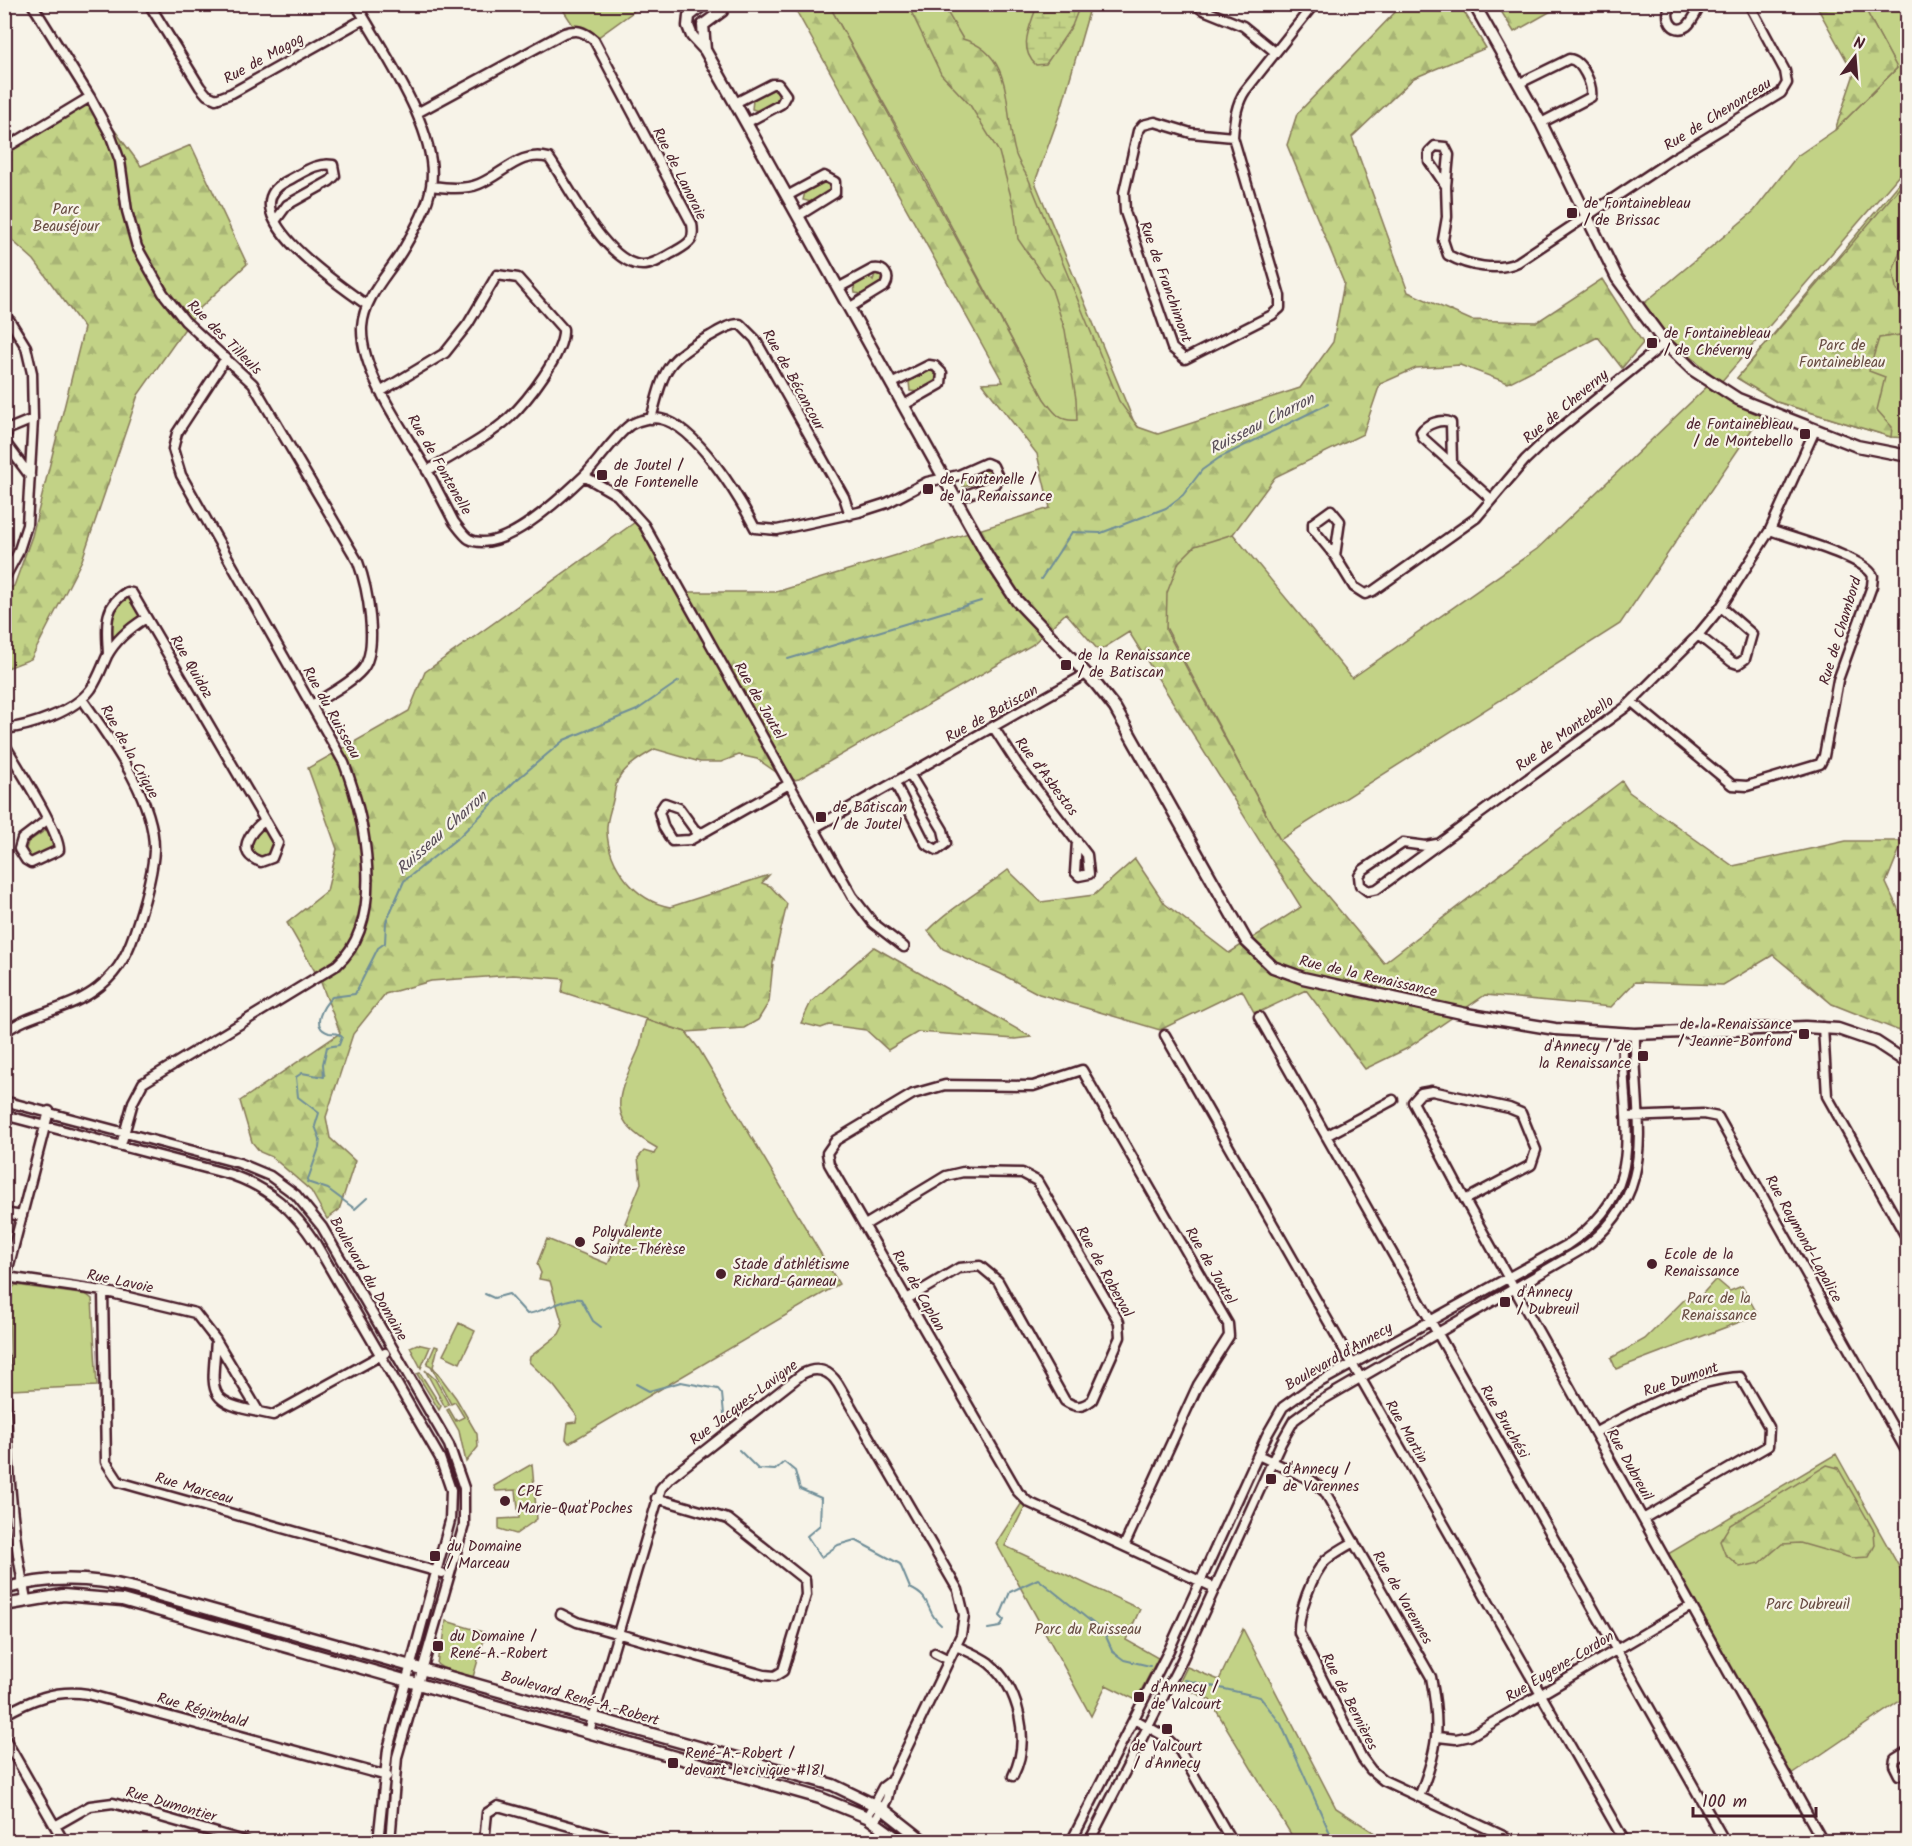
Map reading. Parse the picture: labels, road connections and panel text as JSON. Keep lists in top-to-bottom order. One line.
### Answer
{"streets":{"street":["Rue de Magog","Rue de Chenonceau","Rue de Lanoraie","Rue de Franchimont","Rue des Tilleuls","Rue de Bécancour","Rue de Cheverny","Rue de Fontenelle","Rue de Chambord","Rue Quidoz","Rue de Joutel","Rue du Ruisseau","Rue de Batiscan","Rue de Montebello","Rue de la Crique","Rue d'Asbestos","Rue de la Renaissance","Rue Raymond-Lapalice","Rue de Roberval","Boulevard du Domaine","Rue Lavoie","Rue de Caplan","Boulevard d'Annecy","Rue Dumont","Rue Jacques-Lavigne","Rue Bruchési","Rue Martin","Rue Dubreuil","Rue Marceau","Rue de Varennes","Rue Eugene-Cordon","Boulevard René-A.-Robert","Rue de Bernières","Rue Régimbald","Rue Dumontier"]},"crossings":[["Rue de Magog","Rue de Fontenelle"],["Rue de Lanoraie","Rue de Fontenelle"],["Rue des Tilleuls","Rue du Ruisseau"],["Rue de Bécancour","Rue de Fontenelle"],["Rue de Fontenelle","Rue de Joutel"],["Rue de Chambord","Rue de Montebello"],["Rue de Joutel","Rue de Batiscan"],["Rue de Joutel","Rue de Caplan"],["Rue du Ruisseau","Boulevard du Domaine"],["Rue de Batiscan","Rue d'Asbestos"],["Rue de Batiscan","Rue de la Renaissance"],["Rue de la Renaissance","Boulevard d'Annecy"],["Rue Raymond-Lapalice","Boulevard d'Annecy"],["Rue de Roberval","Rue de Caplan"],["Boulevard du Domaine","Rue Marceau"],["Boulevard du Domaine","Boulevard René-A.-Robert"],["Rue Lavoie","Rue Marceau"],["Rue de Caplan","Boulevard d'Annecy"],["Boulevard d'Annecy","Rue Bruchési"],["Boulevard d'Annecy","Rue Martin"],["Boulevard d'Annecy","Rue Dubreuil"],["Boulevard d'Annecy","Rue de Varennes"],["Rue Dumont","Rue Dubreuil"],["Rue Jacques-Lavigne","Boulevard René-A.-Robert"],["Rue Bruchési","Rue Eugene-Cordon"],["Rue Martin","Rue Eugene-Cordon"],["Rue Dubreuil","Rue Eugene-Cordon"],["Rue de Varennes","Rue Eugene-Cordon"],["Rue de Varennes","Rue de Bernières"]],"water":["Ruisseau Charron"],"parks":["Parc Beauséjour","Parc de Fontainebleau","Parc de la Renaissance","Parc Dubreuil","Parc du Ruisseau"],"places":{"transit":["de Fontainebleau / de Brissac","de Fontainebleau / de Chéverny","de Fontainebleau / de Montebello","de Joutel / de Fontenelle","de Fontenelle / de la Renaissance","de la Renaissance / de Batiscan","de Batiscan / de Joutel","de la Renaissance / Jeanne-Bonfond","d'Annecy / de la Renaissance","d'Annecy / Dubreuil","d'Annecy / de Varennes","du Domaine / Marceau","du Domaine / René-A.-Robert","d'Annecy / de Valcourt","de Valcourt / d'Annecy","René-A.-Robert / devant le civique #181"],"other":["Polyvalente Sainte-Thérèse","Ecole de la Renaissance","Stade d'athlétisme Richard-Garneau","CPE Marie-Quat'Poches"]},"scale_bar":"100 m","north":"top"}
